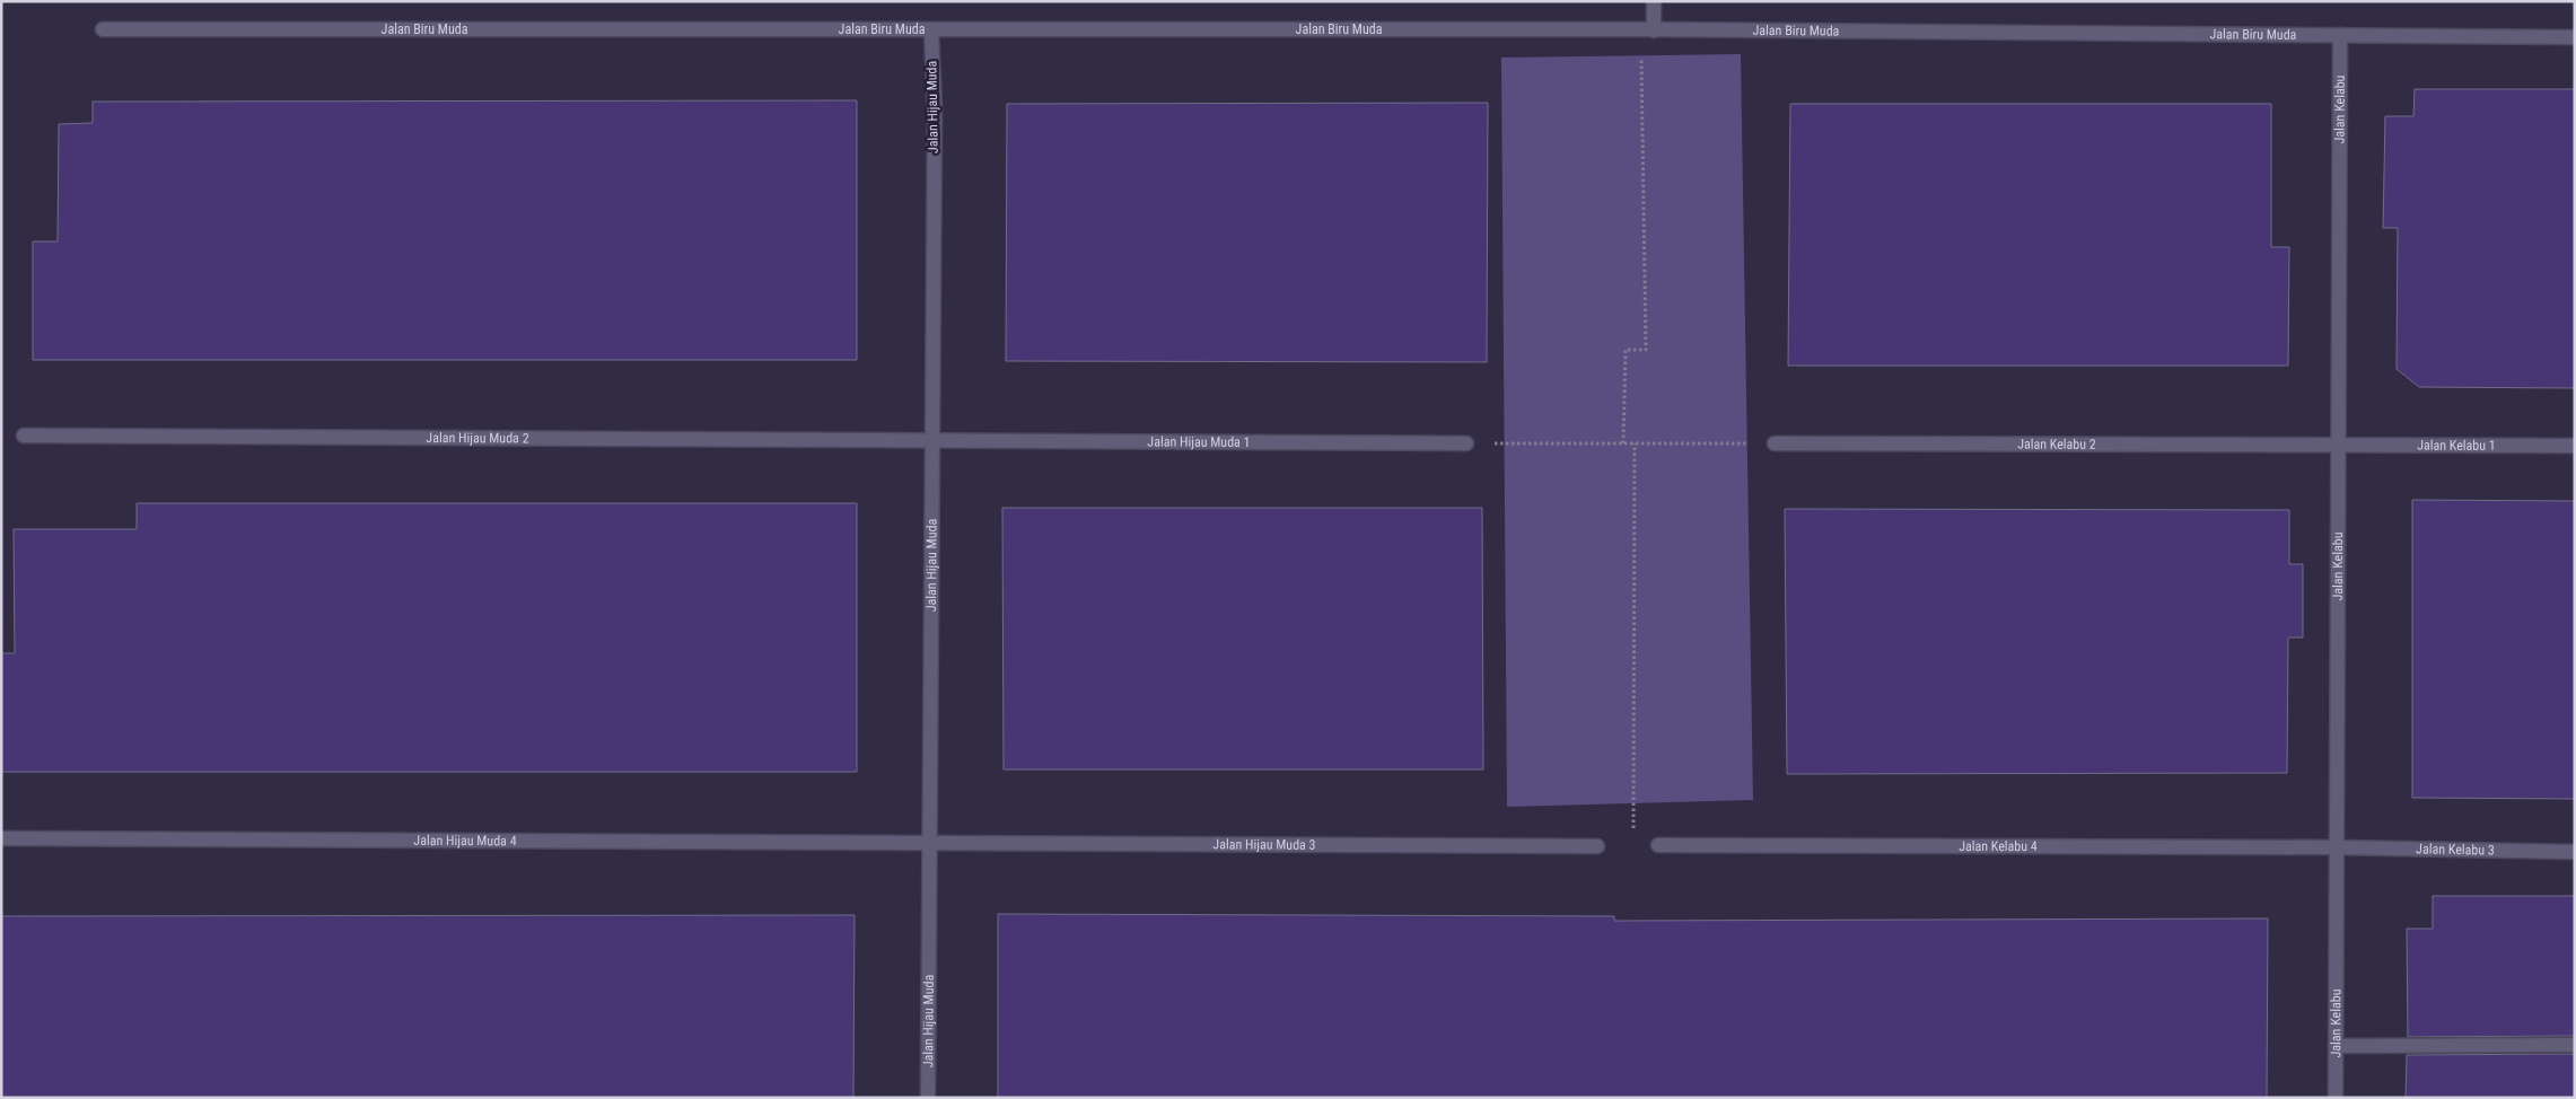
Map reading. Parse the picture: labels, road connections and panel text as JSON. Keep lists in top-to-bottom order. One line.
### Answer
{"streets":{"street":["Jalan Biru Muda","Jalan Hijau Muda","Jalan Kelabu","Jalan Hijau Muda 2","Jalan Hijau Muda 1","Jalan Kelabu 2","Jalan Kelabu 1","Jalan Hijau Muda 4","Jalan Hijau Muda 3","Jalan Kelabu 4","Jalan Kelabu 3"]},"crossings":[["Jalan Biru Muda","Jalan Hijau Muda"],["Jalan Biru Muda","Jalan Kelabu"],["Jalan Hijau Muda","Jalan Hijau Muda 2"],["Jalan Hijau Muda","Jalan Hijau Muda 1"],["Jalan Hijau Muda","Jalan Hijau Muda 4"],["Jalan Hijau Muda","Jalan Hijau Muda 3"],["Jalan Kelabu","Jalan Kelabu 2"],["Jalan Kelabu","Jalan Kelabu 1"],["Jalan Kelabu","Jalan Kelabu 4"],["Jalan Kelabu","Jalan Kelabu 3"],["Jalan Hijau Muda 2","Jalan Hijau Muda 1"],["Jalan Kelabu 2","Jalan Kelabu 1"],["Jalan Hijau Muda 4","Jalan Hijau Muda 3"],["Jalan Kelabu 4","Jalan Kelabu 3"]]}
